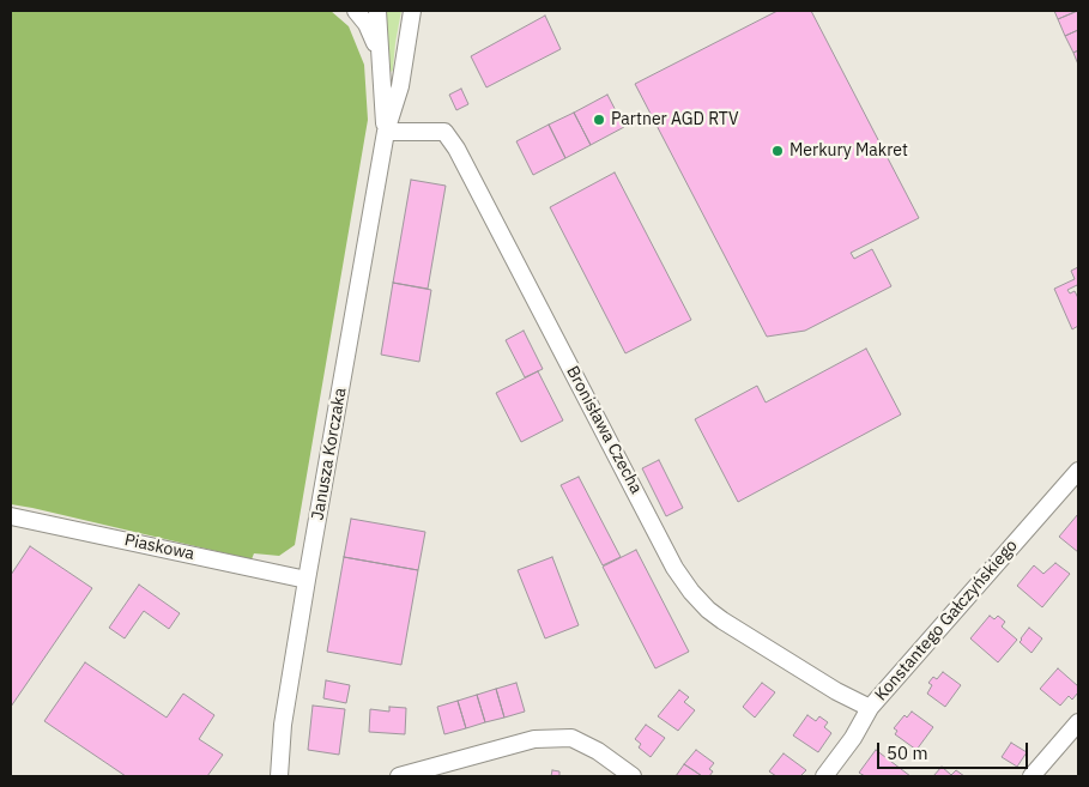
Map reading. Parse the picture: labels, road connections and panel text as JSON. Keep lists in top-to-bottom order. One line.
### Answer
{"streets":{"street":["Bronisława Czecha","Janusza Korczaka","Piaskowa","Konstantego Gałczyńskiego"]},"crossings":[["Bronisława Czecha","Janusza Korczaka"],["Bronisława Czecha","Konstantego Gałczyńskiego"],["Janusza Korczaka","Piaskowa"]],"places":["Partner AGD RTV","Merkury Makret"],"scale_bar":"50 m"}
